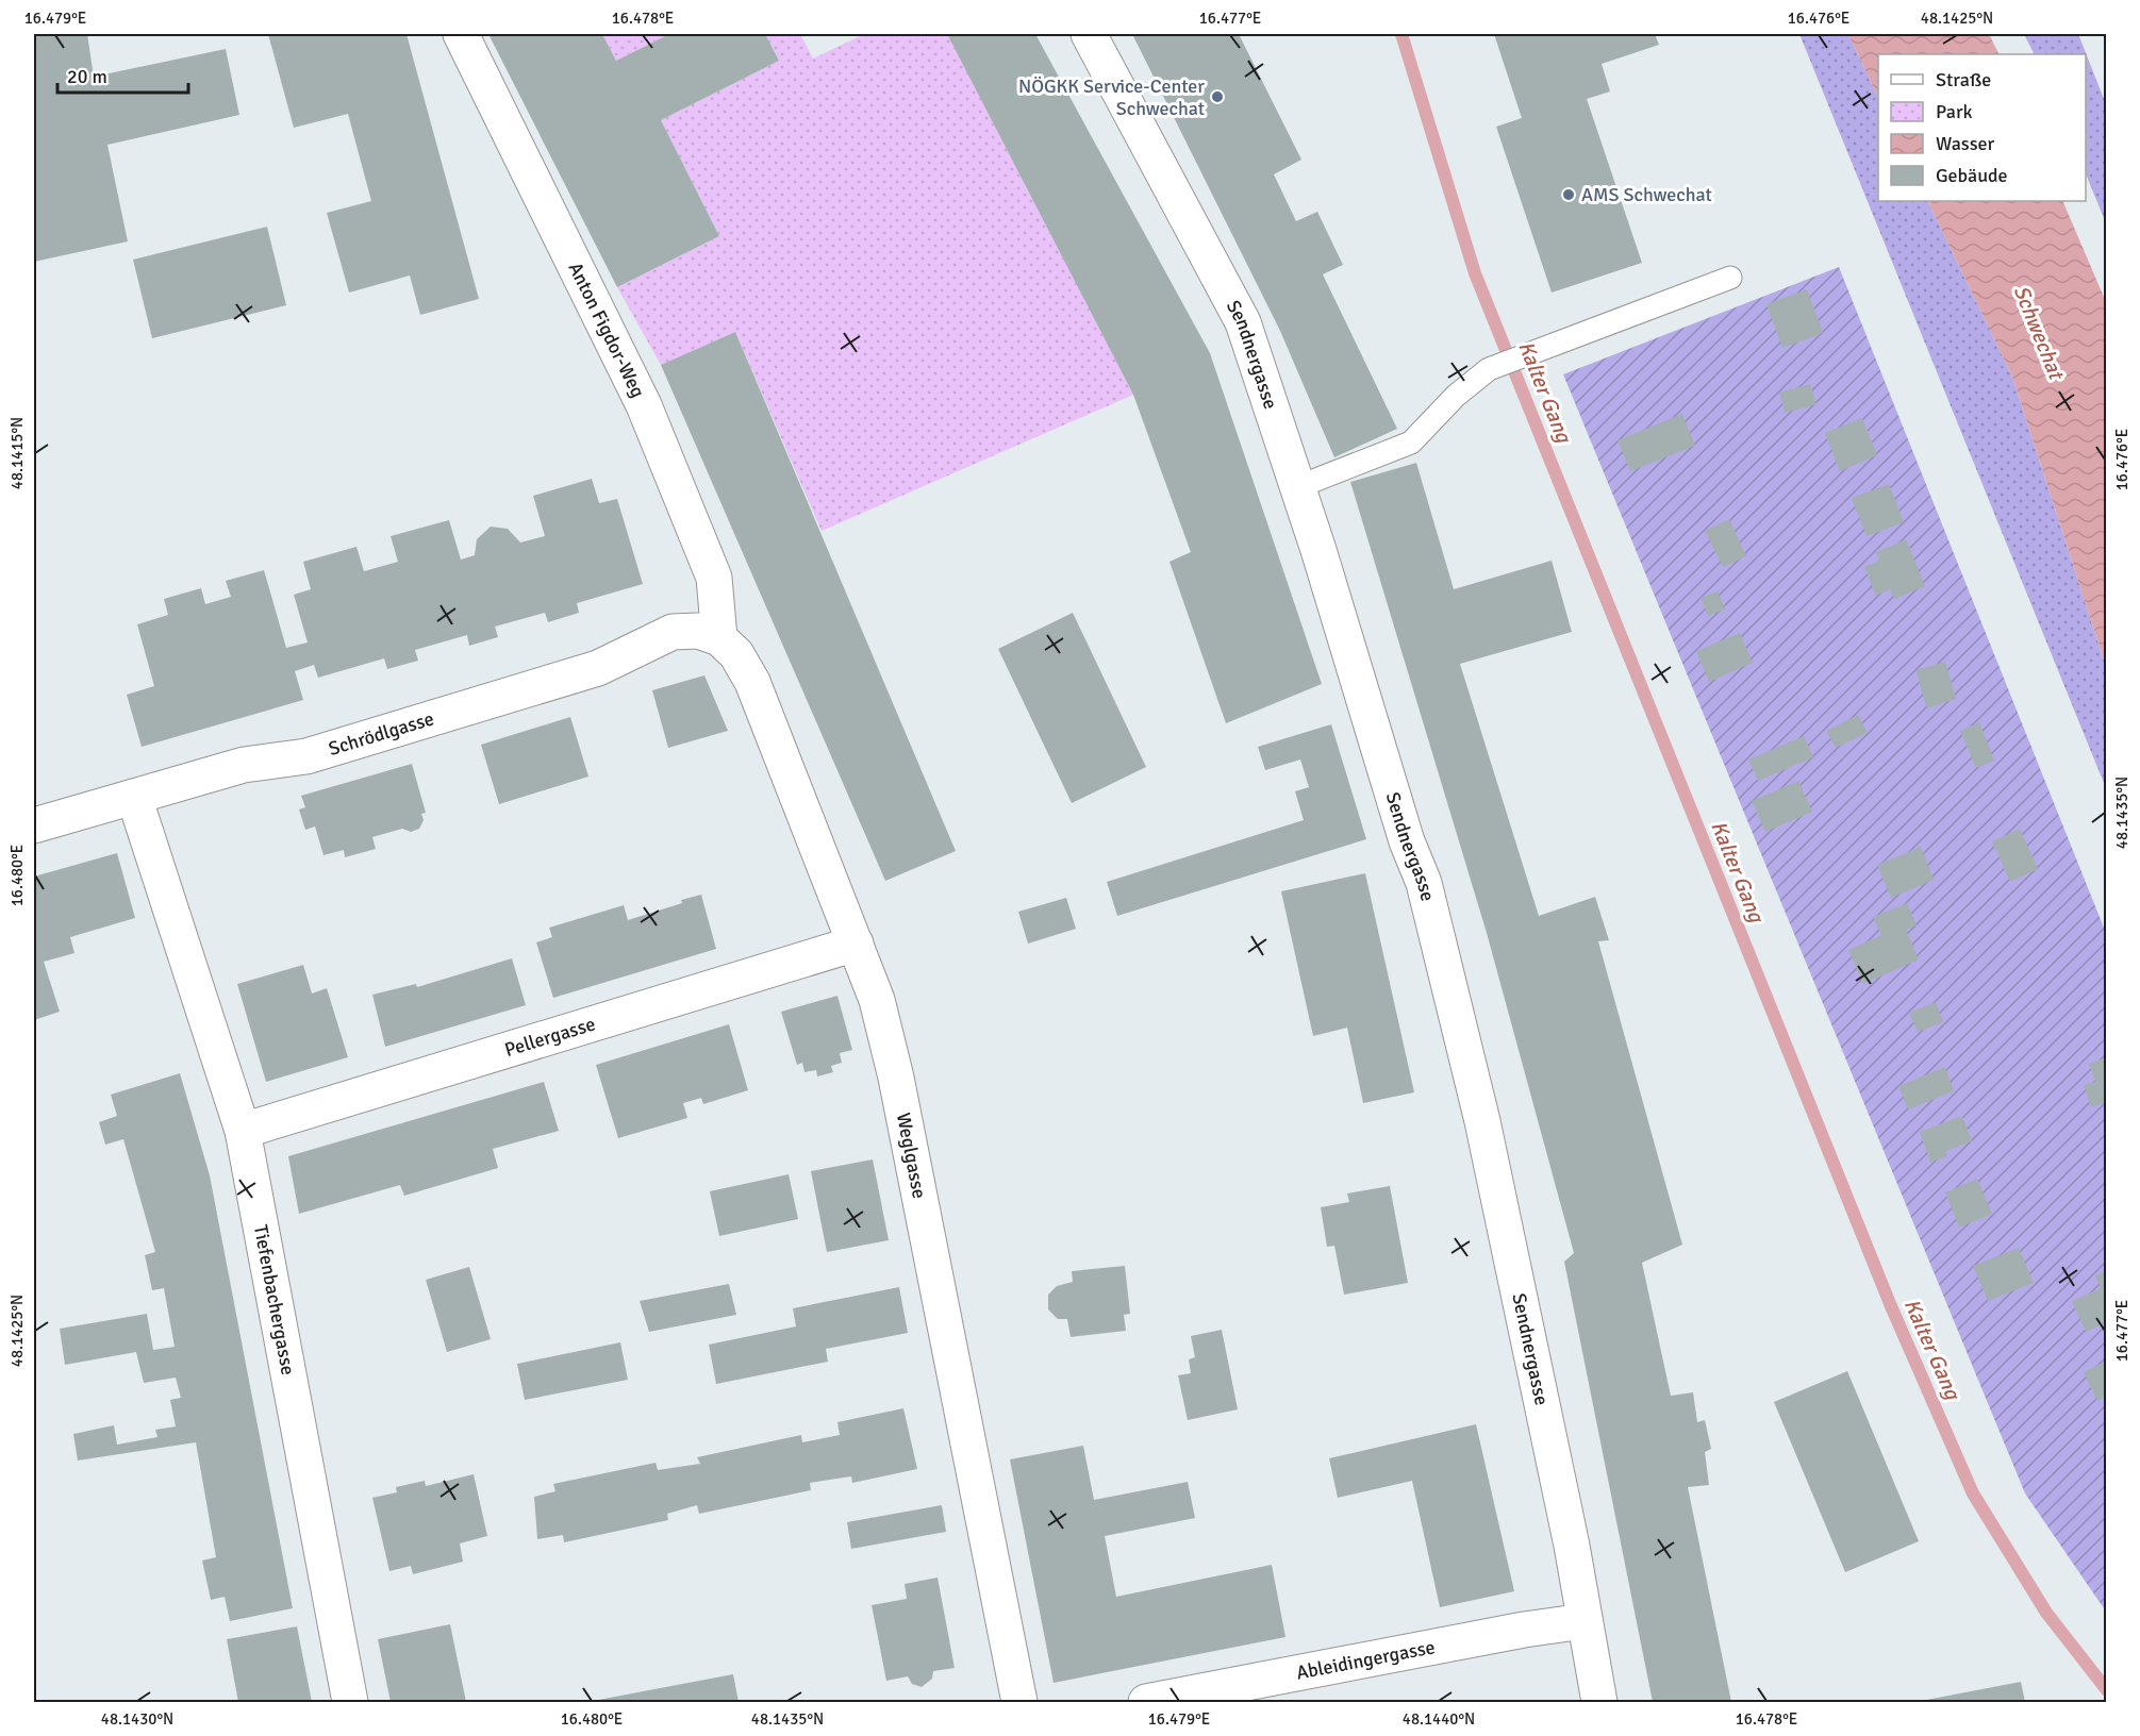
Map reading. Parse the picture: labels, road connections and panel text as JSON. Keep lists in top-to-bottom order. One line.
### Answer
{"streets":{"street":["Anton Figdor-Weg","Sendnergasse","Schrödlgasse","Pellergasse","Weglgasse","Tiefenbachergasse","Ableidingergasse"]},"crossings":[["Anton Figdor-Weg","Schrödlgasse"],["Anton Figdor-Weg","Weglgasse"],["Sendnergasse","Ableidingergasse"],["Schrödlgasse","Weglgasse"],["Schrödlgasse","Tiefenbachergasse"],["Pellergasse","Weglgasse"],["Pellergasse","Tiefenbachergasse"]],"water":["Schwechat","Kalter Gang"],"places":["NÖGKK Service-Center Schwechat","AMS Schwechat"],"legend":["Straße","Park","Wasser","Gebäude"],"scale_bar":"20 m","coordinates":["16.479°E","16.478°E","16.477°E","16.476°E","48.1425°N","48.1415°N","48.1435°N","16.480°E","48.1430°N","48.1440°N"]}
